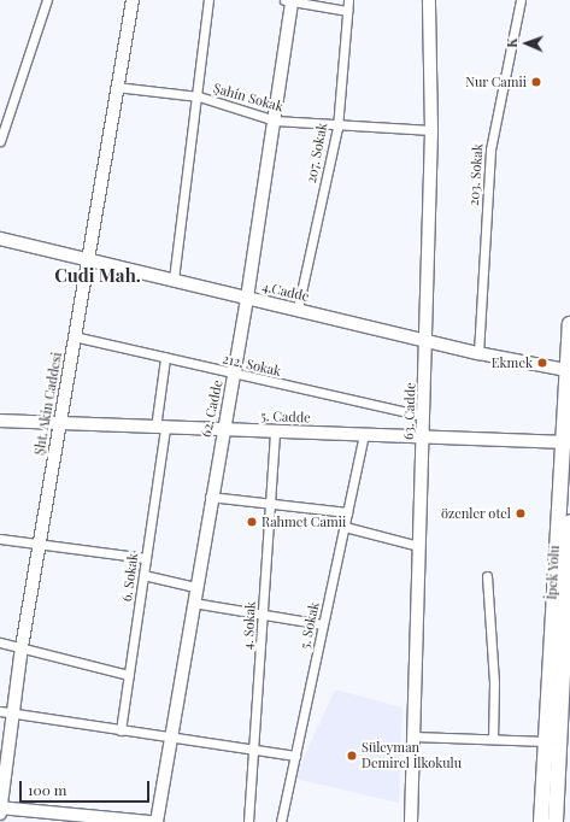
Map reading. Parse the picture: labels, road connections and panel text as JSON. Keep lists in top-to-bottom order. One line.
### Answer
{"streets":{"highway":["İpek Yolu"],"street":["Şahin Sokak","207. Sokak","203. Sokak","4.Cadde","212. Sokak","Şht. Akin Caddesi","62. Cadde","63. Cadde","5. Cadde","6. Sokak","4. Sokak","5. Sokak"]},"crossings":[["Şahin Sokak","207. Sokak"],["Şahin Sokak","Şht. Akin Caddesi"],["Şahin Sokak","62. Cadde"],["Şahin Sokak","63. Cadde"],["207. Sokak","4.Cadde"],["203. Sokak","4.Cadde"],["4.Cadde","Şht. Akin Caddesi"],["4.Cadde","62. Cadde"],["4.Cadde","63. Cadde"],["4.Cadde","İpek Yolu"],["212. Sokak","Şht. Akin Caddesi"],["212. Sokak","62. Cadde"],["212. Sokak","63. Cadde"],["212. Sokak","6. Sokak"],["Şht. Akin Caddesi","5. Cadde"],["62. Cadde","5. Cadde"],["63. Cadde","5. Cadde"],["5. Cadde","İpek Yolu"],["5. Cadde","6. Sokak"],["5. Cadde","4. Sokak"],["5. Cadde","5. Sokak"]],"districts":["Cudi Mah."],"places":["Nur Camii","Ekmek","özenler otel","Rahmet Camii","Süleyman Demirel İlkokulu"],"scale_bar":"100 m","north":"left"}
